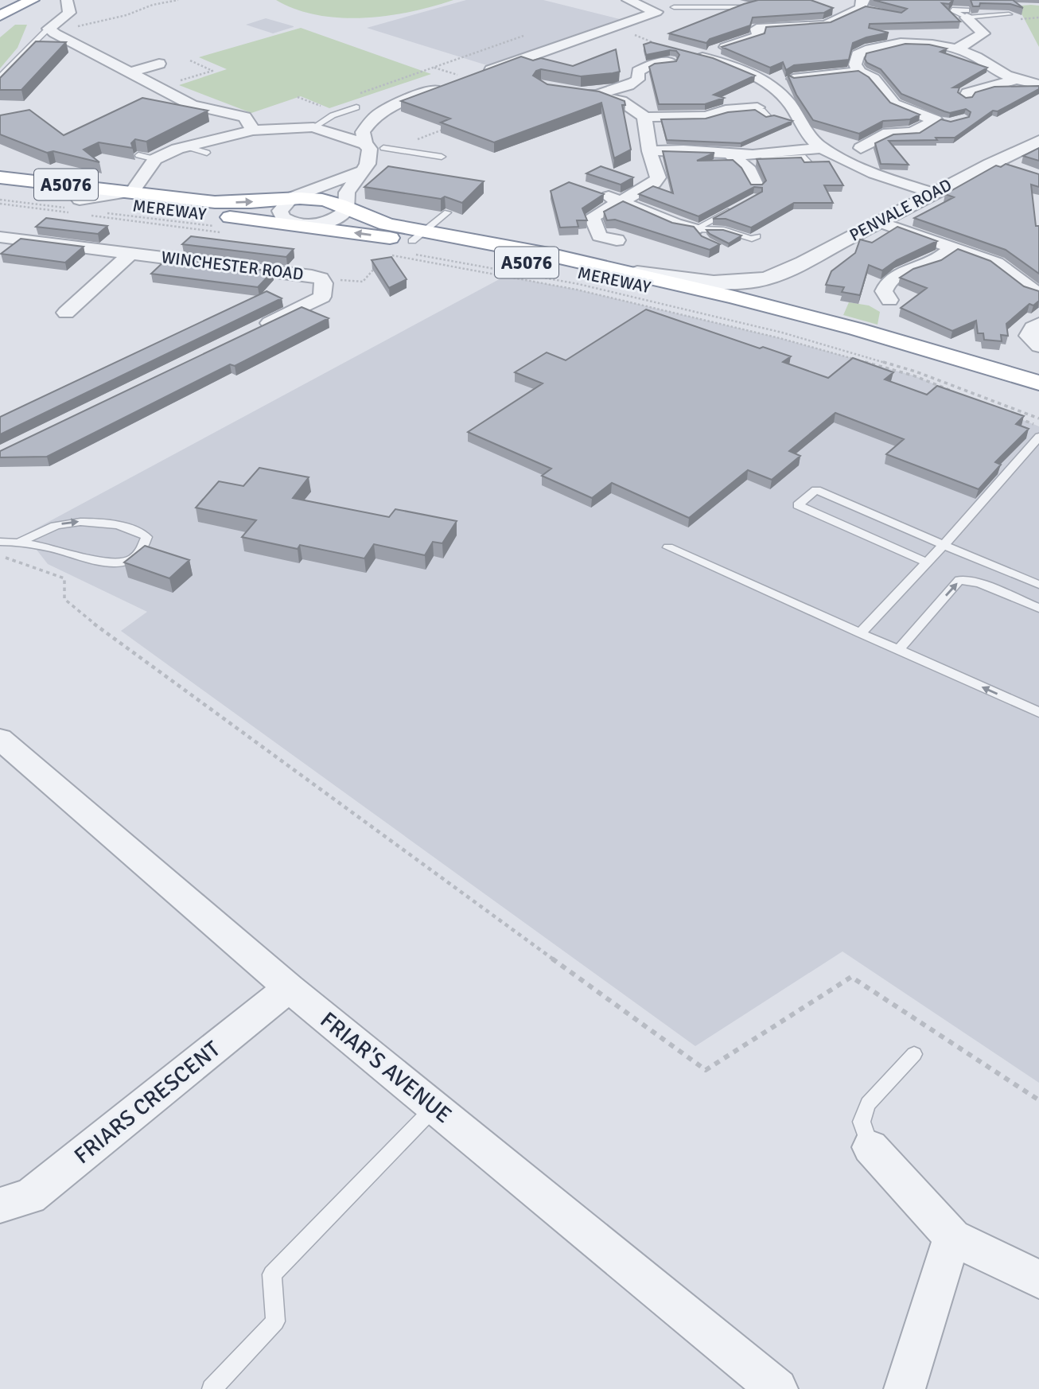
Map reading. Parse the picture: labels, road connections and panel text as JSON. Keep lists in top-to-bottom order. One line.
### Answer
{"streets":{"highway":["A5076","MEREWAY"],"street":["PENVALE ROAD","WINCHESTER ROAD","FRIAR'S AVENUE","FRIARS CRESCENT"]},"crossings":[["MEREWAY","PENVALE ROAD"],["FRIAR'S AVENUE","FRIARS CRESCENT"]]}
